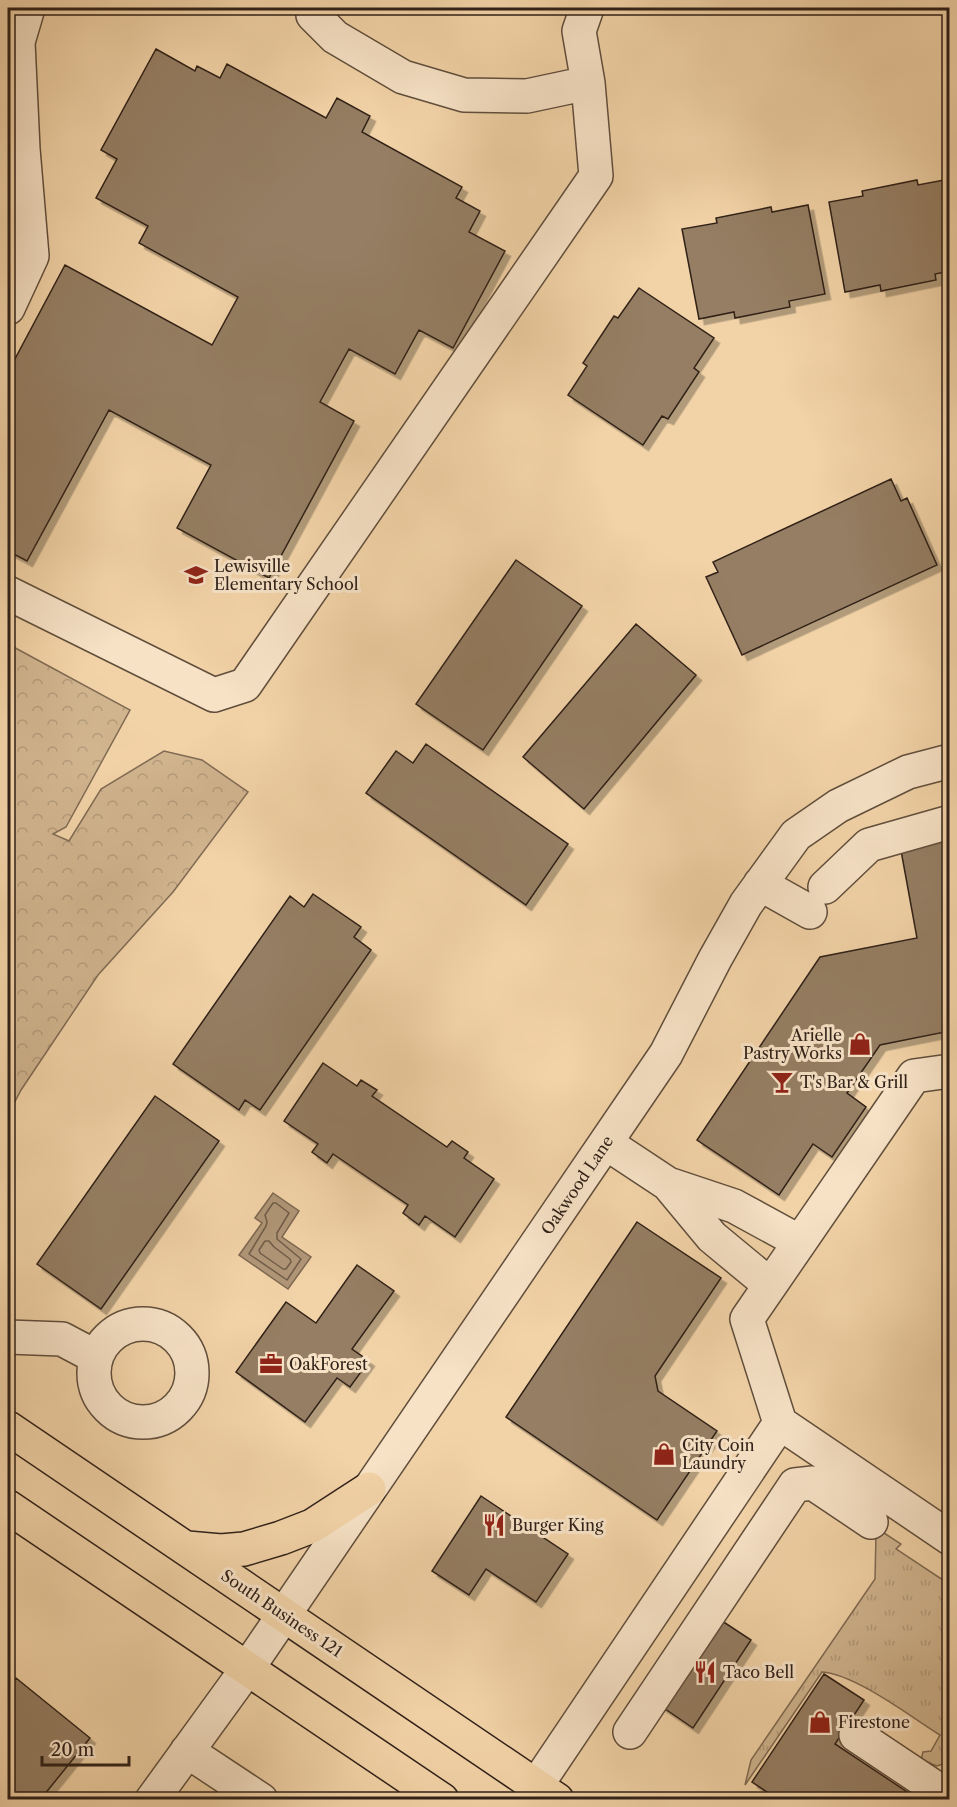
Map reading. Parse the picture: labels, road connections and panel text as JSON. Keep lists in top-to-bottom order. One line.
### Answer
{"streets":{"main road":["South Business 121"],"street":["Oakwood Lane"]},"crossings":[["Oakwood Lane","South Business 121"]],"places":{"school or university":["Lewisville Elementary School"],"shop":["Arielle Pastry Works","City Coin Laundry","Firestone"],"bar":["T's Bar & Grill"],"office":["OakForest"],"restaurant":["Burger King","Taco Bell"]},"scale_bar":"20 m"}
